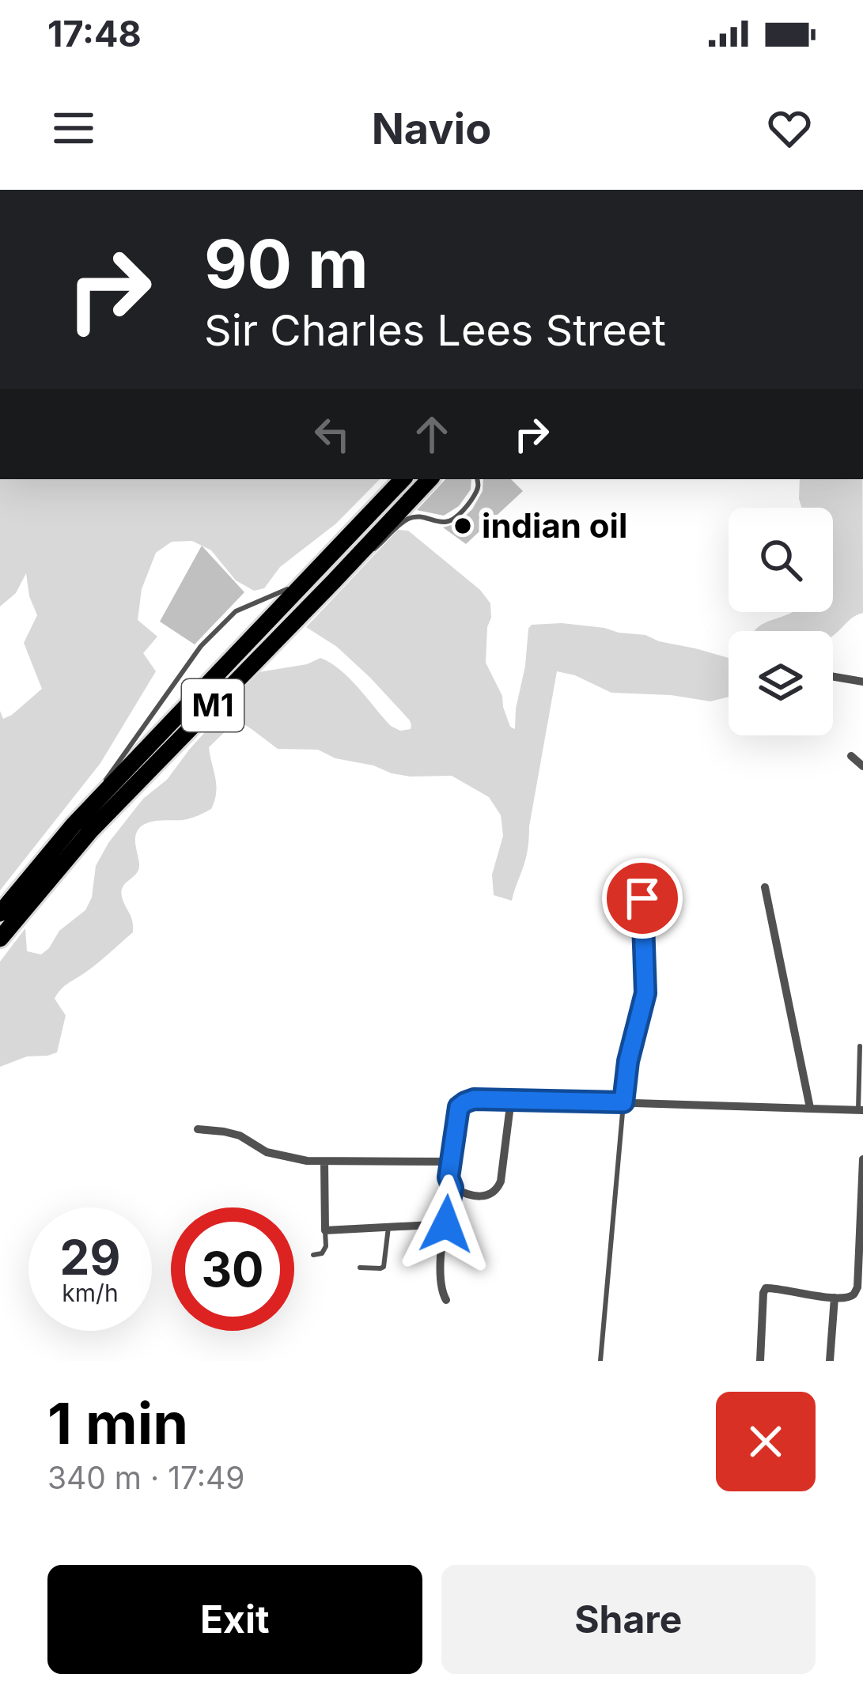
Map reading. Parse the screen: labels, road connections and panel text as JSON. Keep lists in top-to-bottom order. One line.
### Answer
{"streets":{"highway":["M1"]},"places":["indian oil"],"page":{"status":"17:48","header":"Navio","turn":["90 m","Sir Charles Lees Street"],"speed":"29 km/h","limit":"30","heading":["1 min","340 m · 17:49"],"buttons":["Exit","Share"]}}
